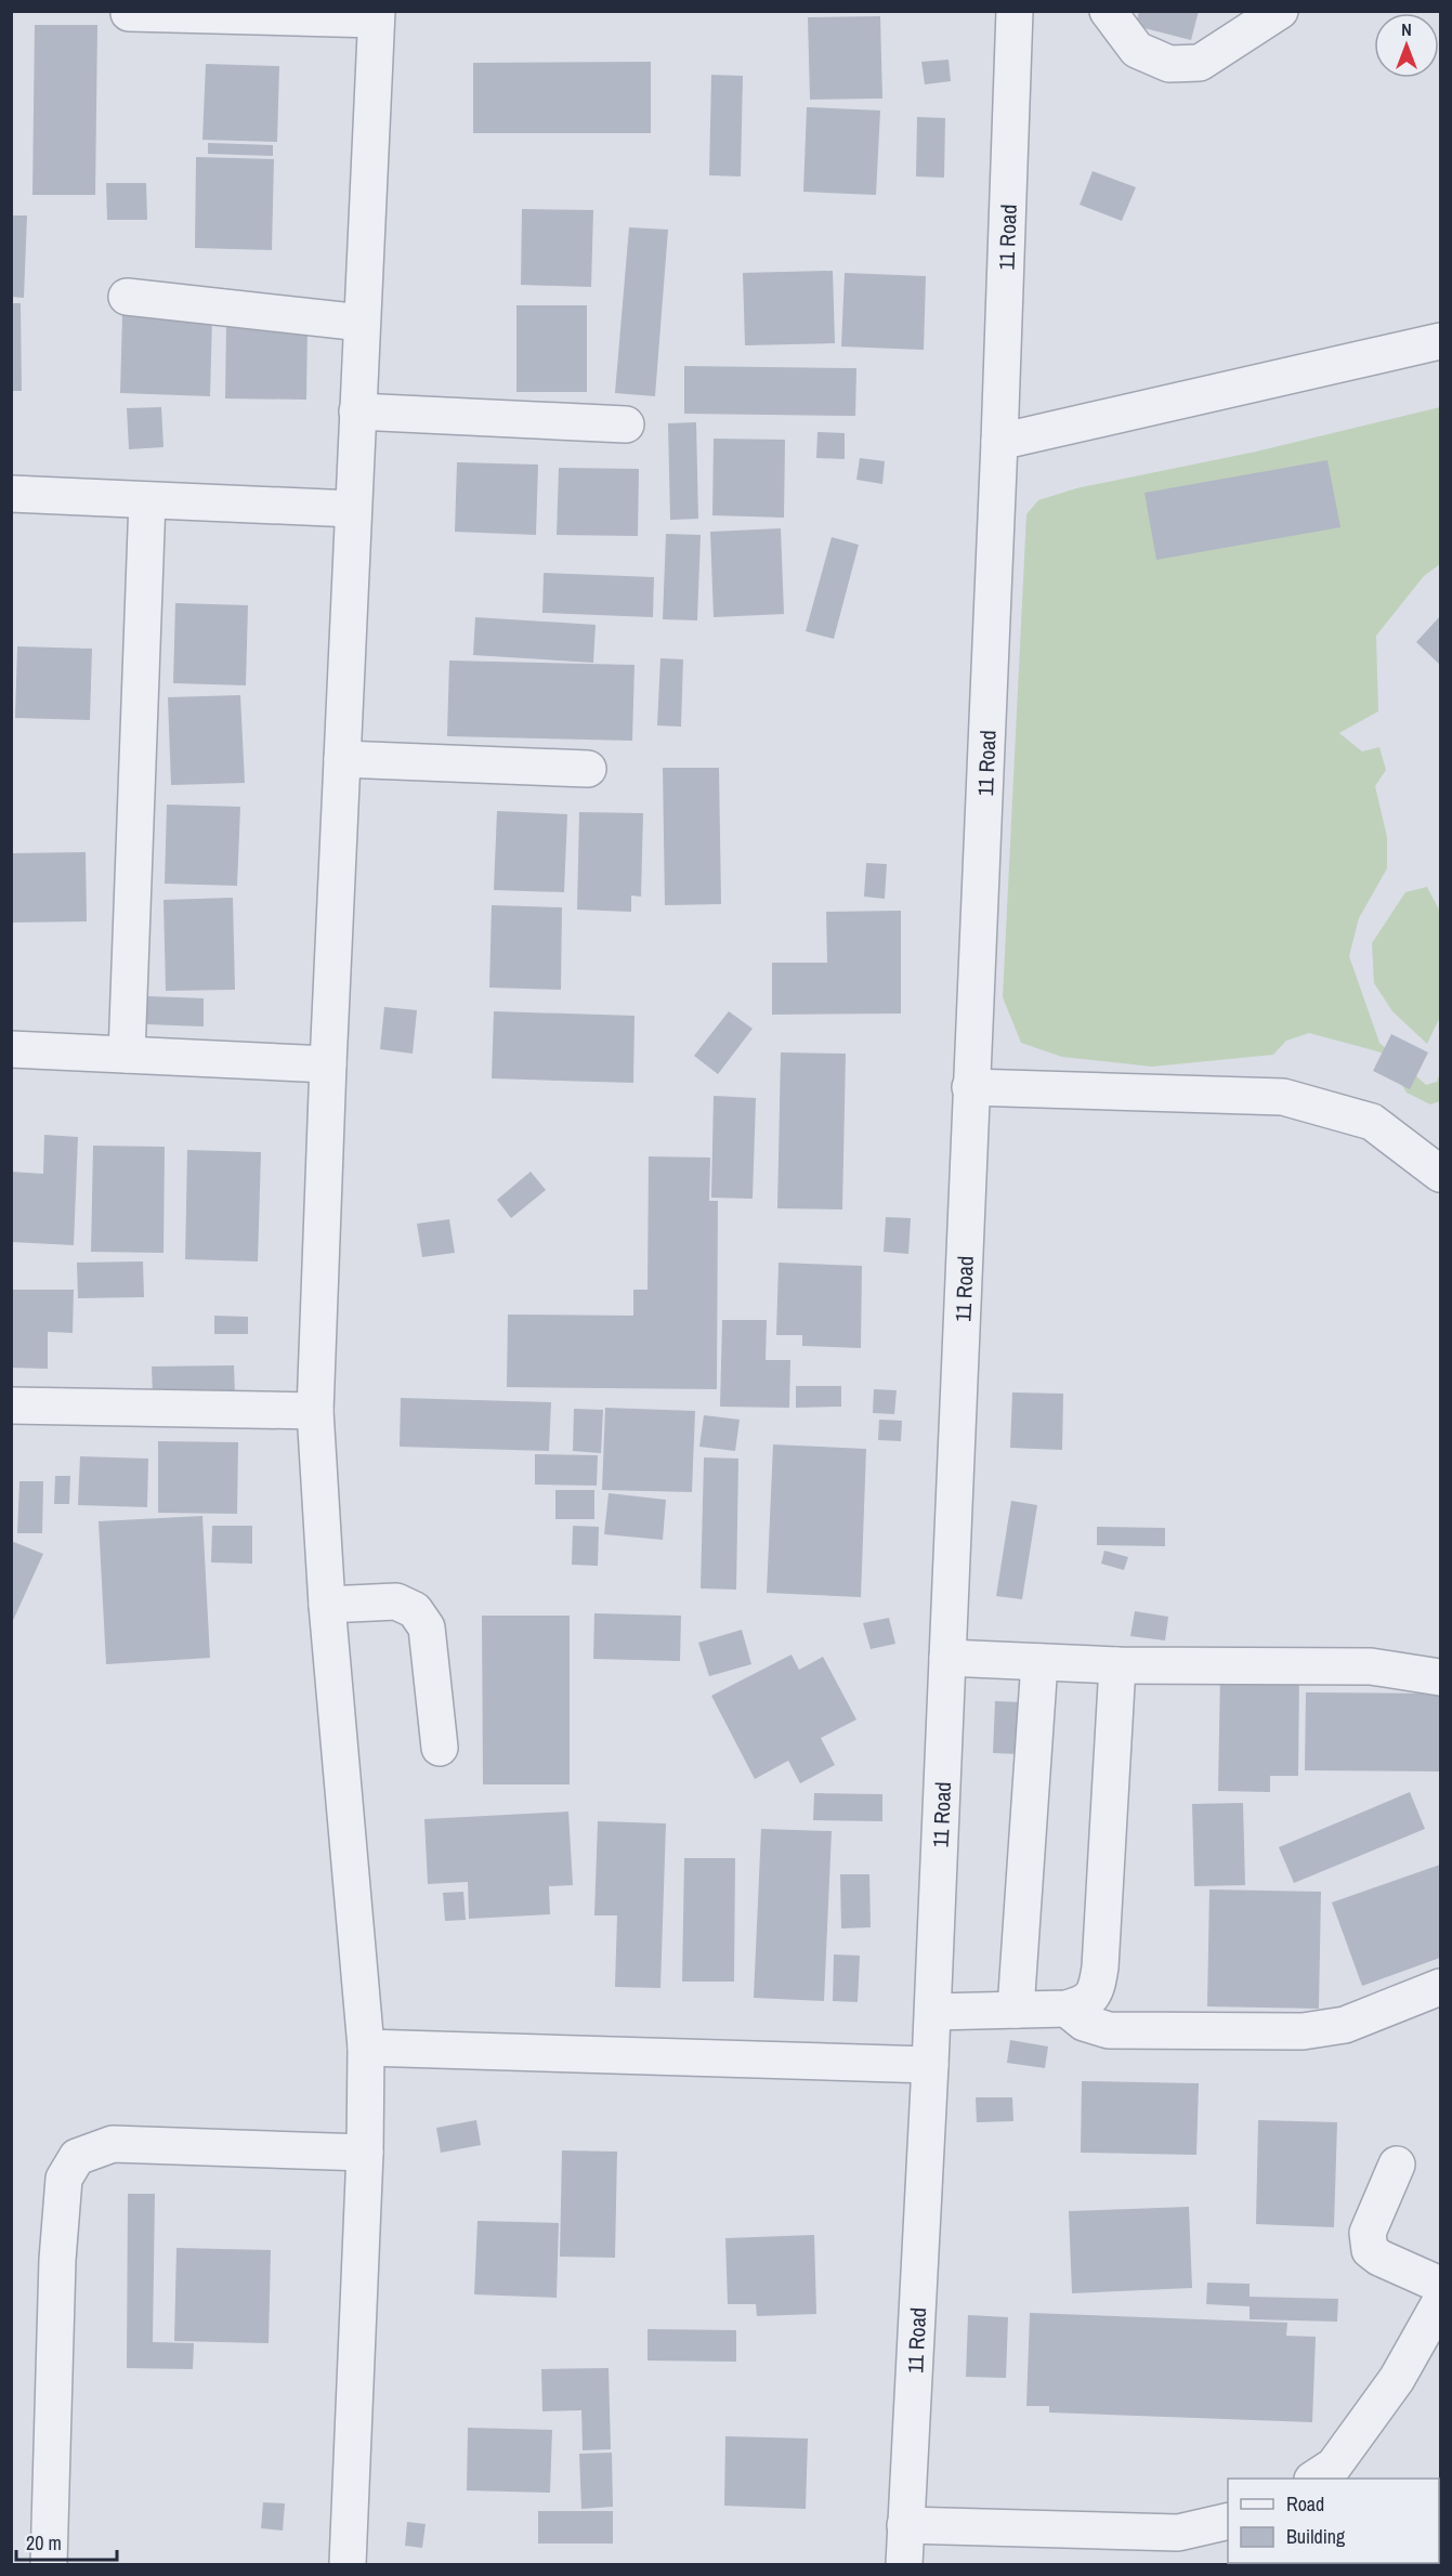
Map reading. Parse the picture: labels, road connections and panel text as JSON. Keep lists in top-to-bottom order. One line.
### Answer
{"streets":{"street":["11 Road"]},"legend":["Road","Building"],"scale_bar":"20 m","north":"top"}
